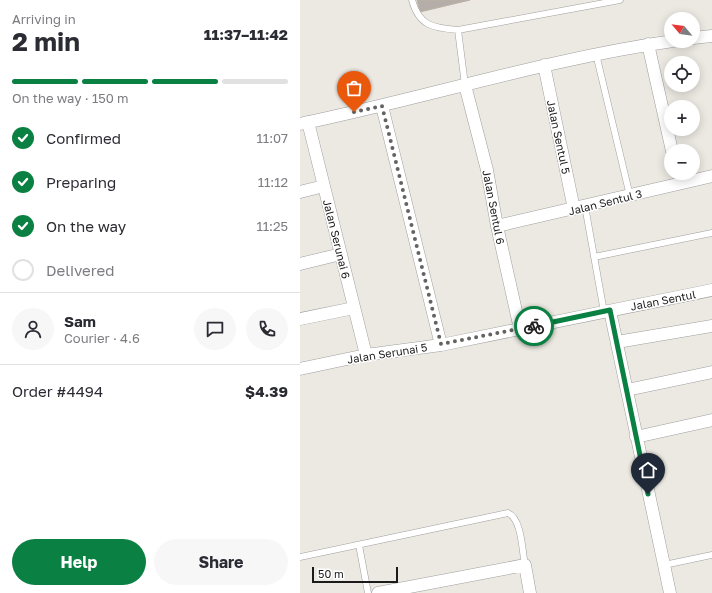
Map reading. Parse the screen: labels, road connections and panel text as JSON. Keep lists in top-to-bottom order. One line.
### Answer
{"streets":{"street":["Jalan Sentul 5","Jalan Sentul 3","Jalan Sentul 6","Jalan Serunai 6","Jalan Sentul","Jalan Serunai 5"]},"crossings":[["Jalan Sentul 5","Jalan Sentul 3"],["Jalan Sentul 3","Jalan Sentul 6"],["Jalan Sentul 6","Jalan Sentul"],["Jalan Sentul 6","Jalan Serunai 5"],["Jalan Serunai 6","Jalan Serunai 5"],["Jalan Sentul","Jalan Serunai 5"]],"scale_bar":"50 m","north":"top left","page":{"heading":["2 min","Arriving in","11:37–11:42"],"panel":["Sam","Courier · 4.6","Order #4494","$4.39"],"map_buttons":["+","−"],"bar":"On the way · 150 m","list":[["Confirmed","11:07"],["Preparing","11:12"],["On the way","11:25"],"Delivered"],"buttons":["Help","Share"],"scale":"50 m"}}
